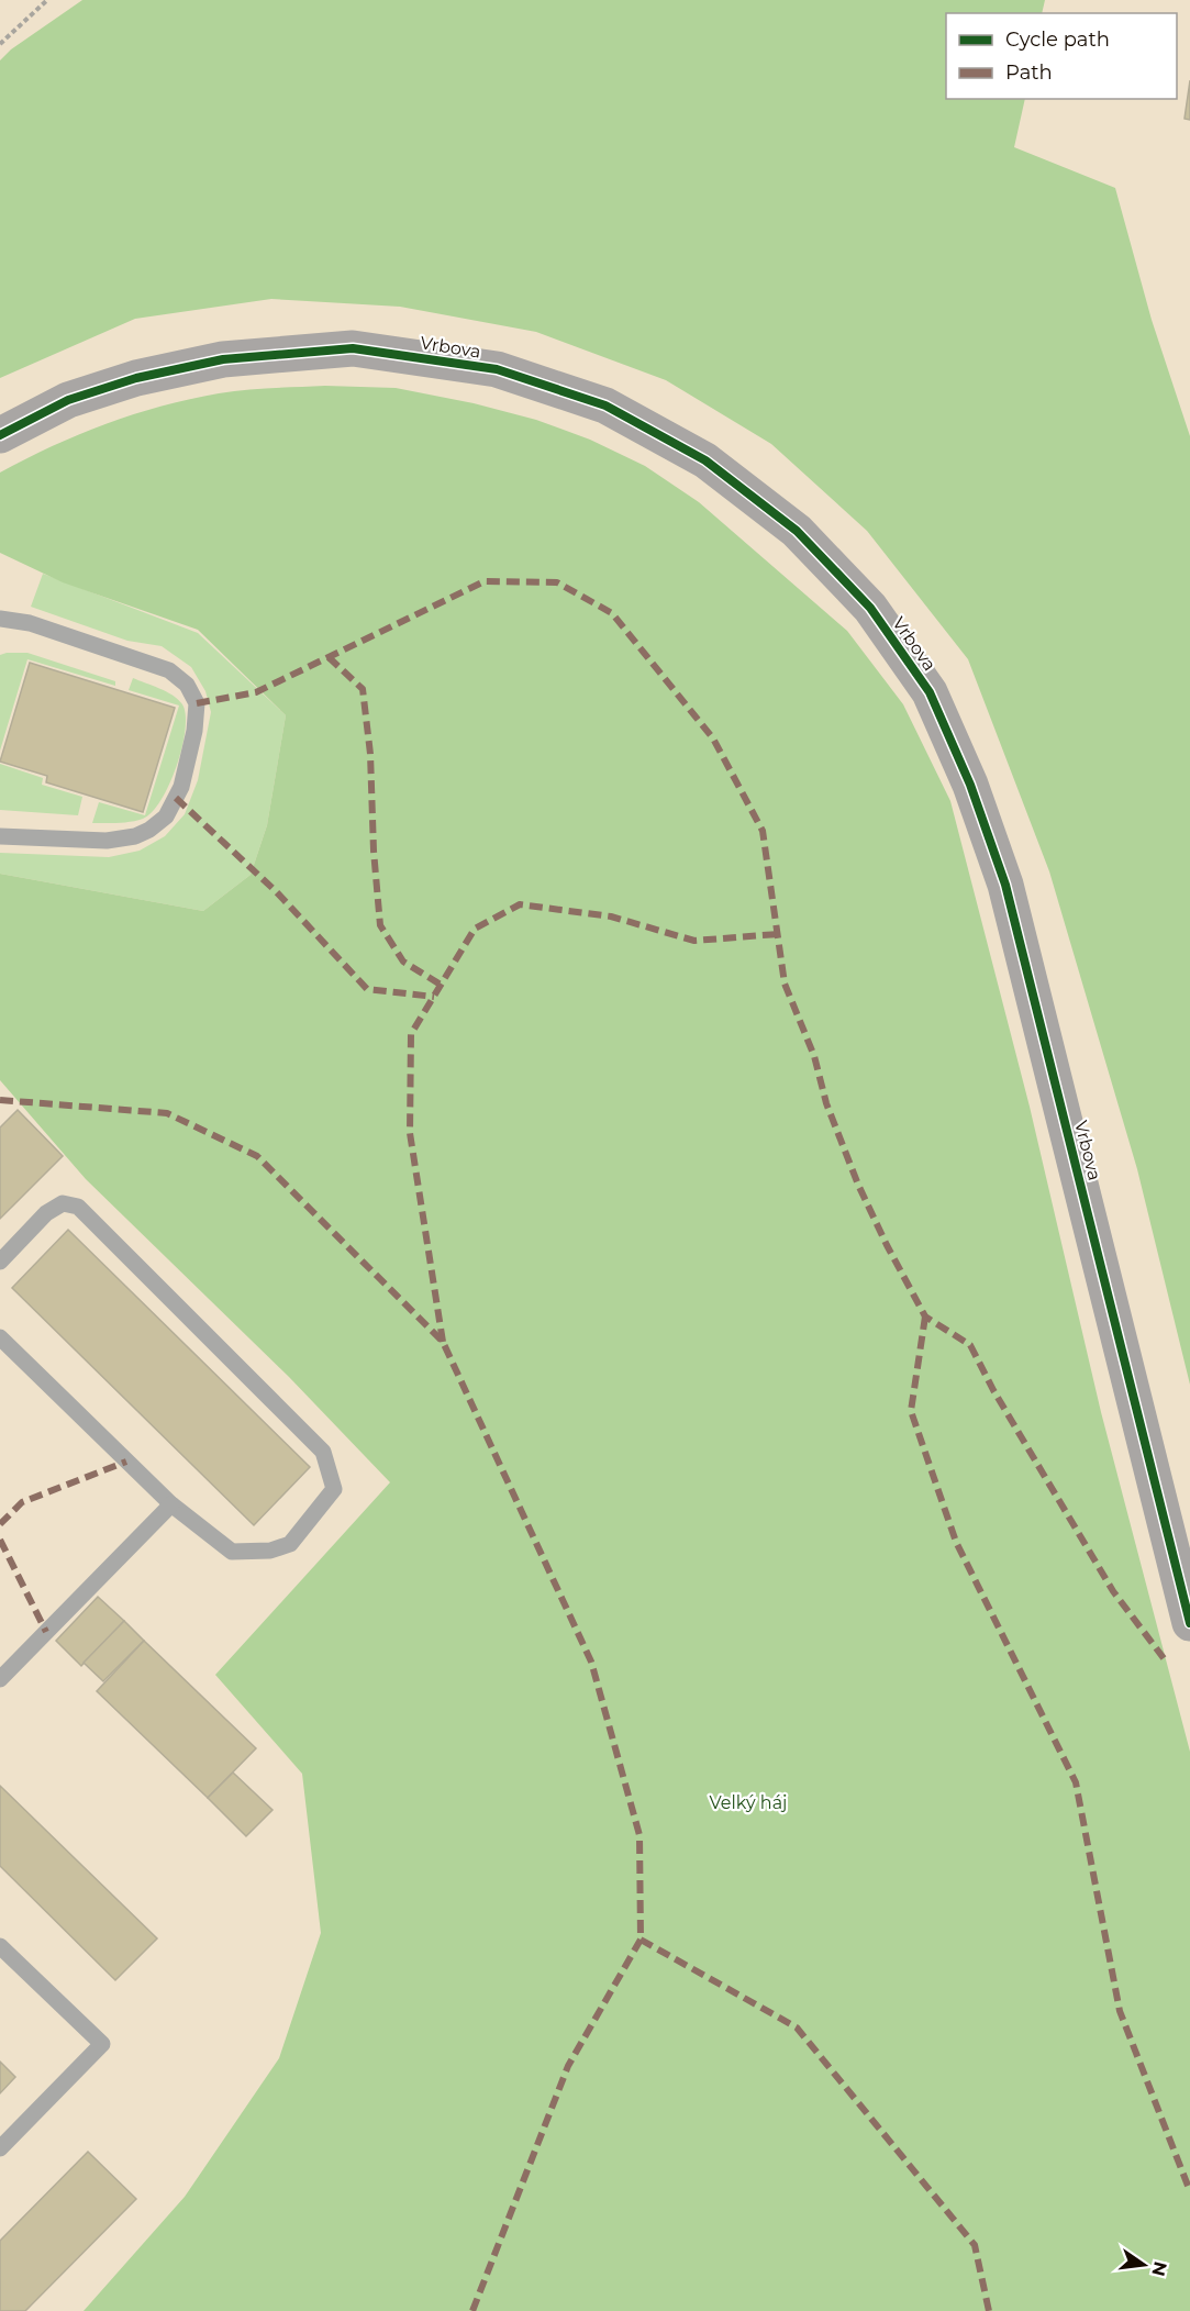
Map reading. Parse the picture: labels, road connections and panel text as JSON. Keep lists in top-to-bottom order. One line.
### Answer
{"streets":{"main road":["Vrbova"]},"parks":["Velký háj"],"legend":["Cycle path","Path"],"north":"right"}
